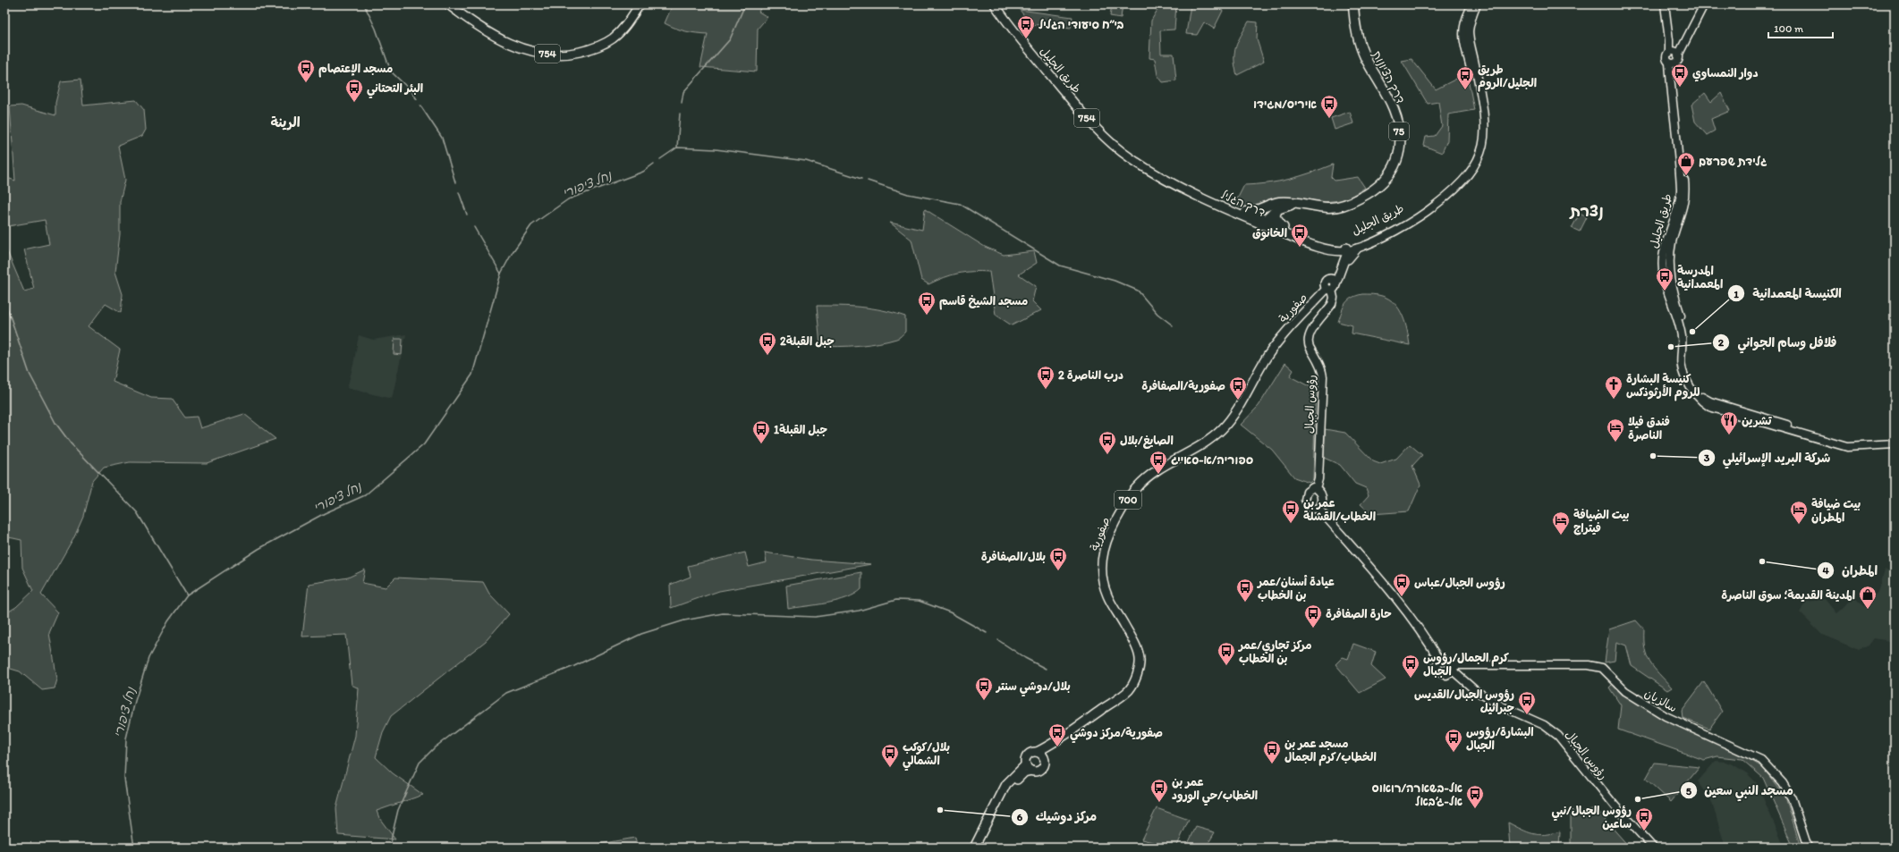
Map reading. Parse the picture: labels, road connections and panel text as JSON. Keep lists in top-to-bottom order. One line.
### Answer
{"streets":{"highway":["דרך הציונות","75"],"main road":["754","طريق الجليل","דרך הגליל","صفورية","700"],"street":["رؤوس الجبال","سالزيان"]},"crossings":[["طريق الجليل","דרך הגליל"],["طريق الجليل","صفورية"],["דרך הציונות","דרך הגליל"],["דרך הגליל","صفورية"],["صفورية","رؤوس الجبال"],["صفورية","700"],["رؤوس الجبال","سالزيان"]],"districts":["الرينة","נצרת"],"water":["נחל ציפורי"],"places":{"bus stop":["בי״ח סיעודי הגליל","مسجد الإعتصام","دوار النمساوي","طريق الجليل/الروم","البئر التحتاني","איריס/מגידו","الخانوق","المدرسة المعمدانية","مسجد الشيخ قاسم","جبل القبلة2","درب الناصرة 2","صفورية/الصفافرة","جبل القبلة1","الصايغ/بلال","ספוריה/א-סאייג","عمر بن الخطاب/القشلة","بلال/الصفافرة","رؤوس الجبال/عباس","عيادة أسنان/عمر بن الخطاب","حارة الصفافرة","مركز تجاري/عمر بن الخطاب","كرم الجمال/رؤوس الجبال","بلال/دوشي سنتر","رؤوس الجبال/القديس جبرائيل","صفورية/مركز دوشي","البشارة/رؤوس الجبال","مسجد عمر بن الخطاب/كرم الجمال","بلال/كوكب الشمالي","عمر بن الخطاب/حي الورود","אל-בשארה/רואוס אל-ג׳באל","رؤوس الجبال/نبي ساعين"],"shop":["גלידת שפרעם","المدينة القديمة؛ سوق الناصرة"],"other":["الكنيسة المعمدانية","فلافل وسام الجواني","شركة البريد الإسرائيلي","المطران","مسجد النبي سعين","مركز دوشيك"],"church":["كنيسة البشارة للروم الأرثوذكس"],"restaurant":["تشرين"],"hotel":["فندق فيلا الناصرة","بيت ضيافة المطران","بيت الضيافة فيتراج"]},"scale_bar":"100 m"}
